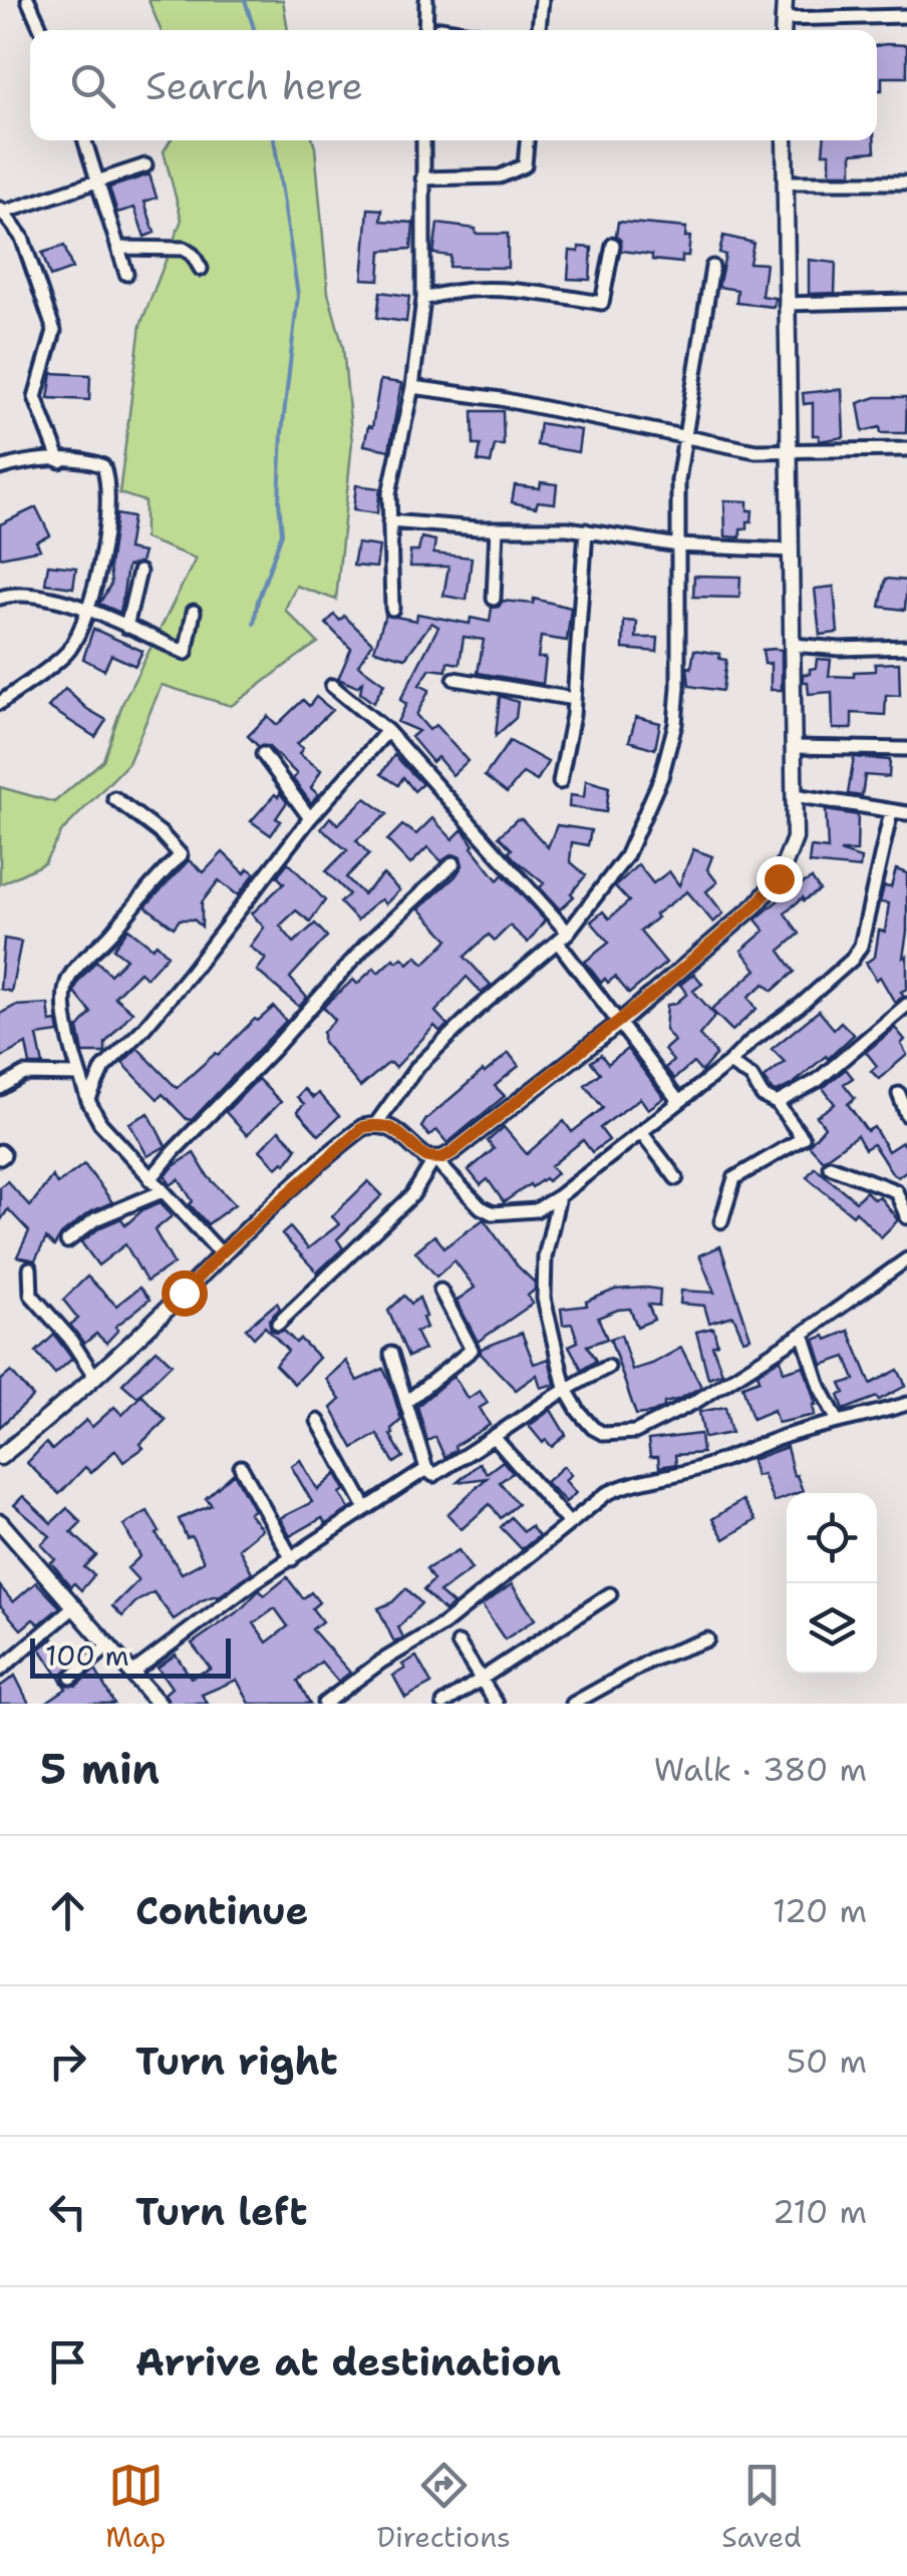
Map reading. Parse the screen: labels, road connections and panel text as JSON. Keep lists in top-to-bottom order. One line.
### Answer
{"scale_bar":"100 m","page":{"search":"Search here","scale":"100 m","heading":["5 min","Walk · 380 m"],"list":[["Continue","120 m"],["Turn right","50 m"],["Turn left","210 m"],"Arrive at destination"],"nav":["Map","Directions","Saved"]}}
